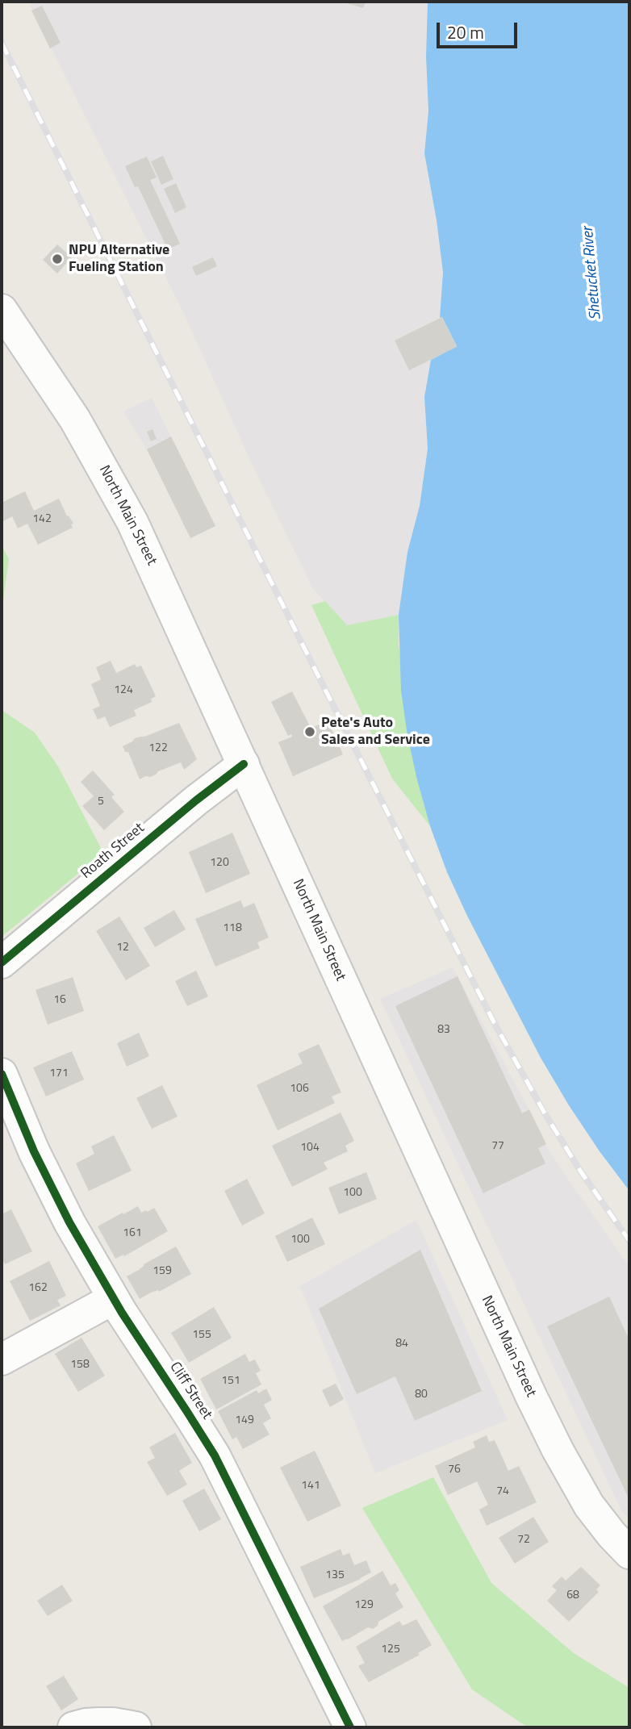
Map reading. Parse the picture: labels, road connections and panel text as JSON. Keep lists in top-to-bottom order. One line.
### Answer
{"streets":{"main road":["North Main Street","Roath Street","Cliff Street"]},"crossings":[["North Main Street","Roath Street"]],"water":["Shetucket River"],"places":["NPU Alternative Fueling Station","Pete's Auto Sales and Service"],"house_numbers":["142","124","122","5","120","118","12","16","83","171","106","77","104","100","161","100","159","162","155","84","158","151","80","149","76","141","74","72","135","68","129","125"],"scale_bar":"20 m"}
